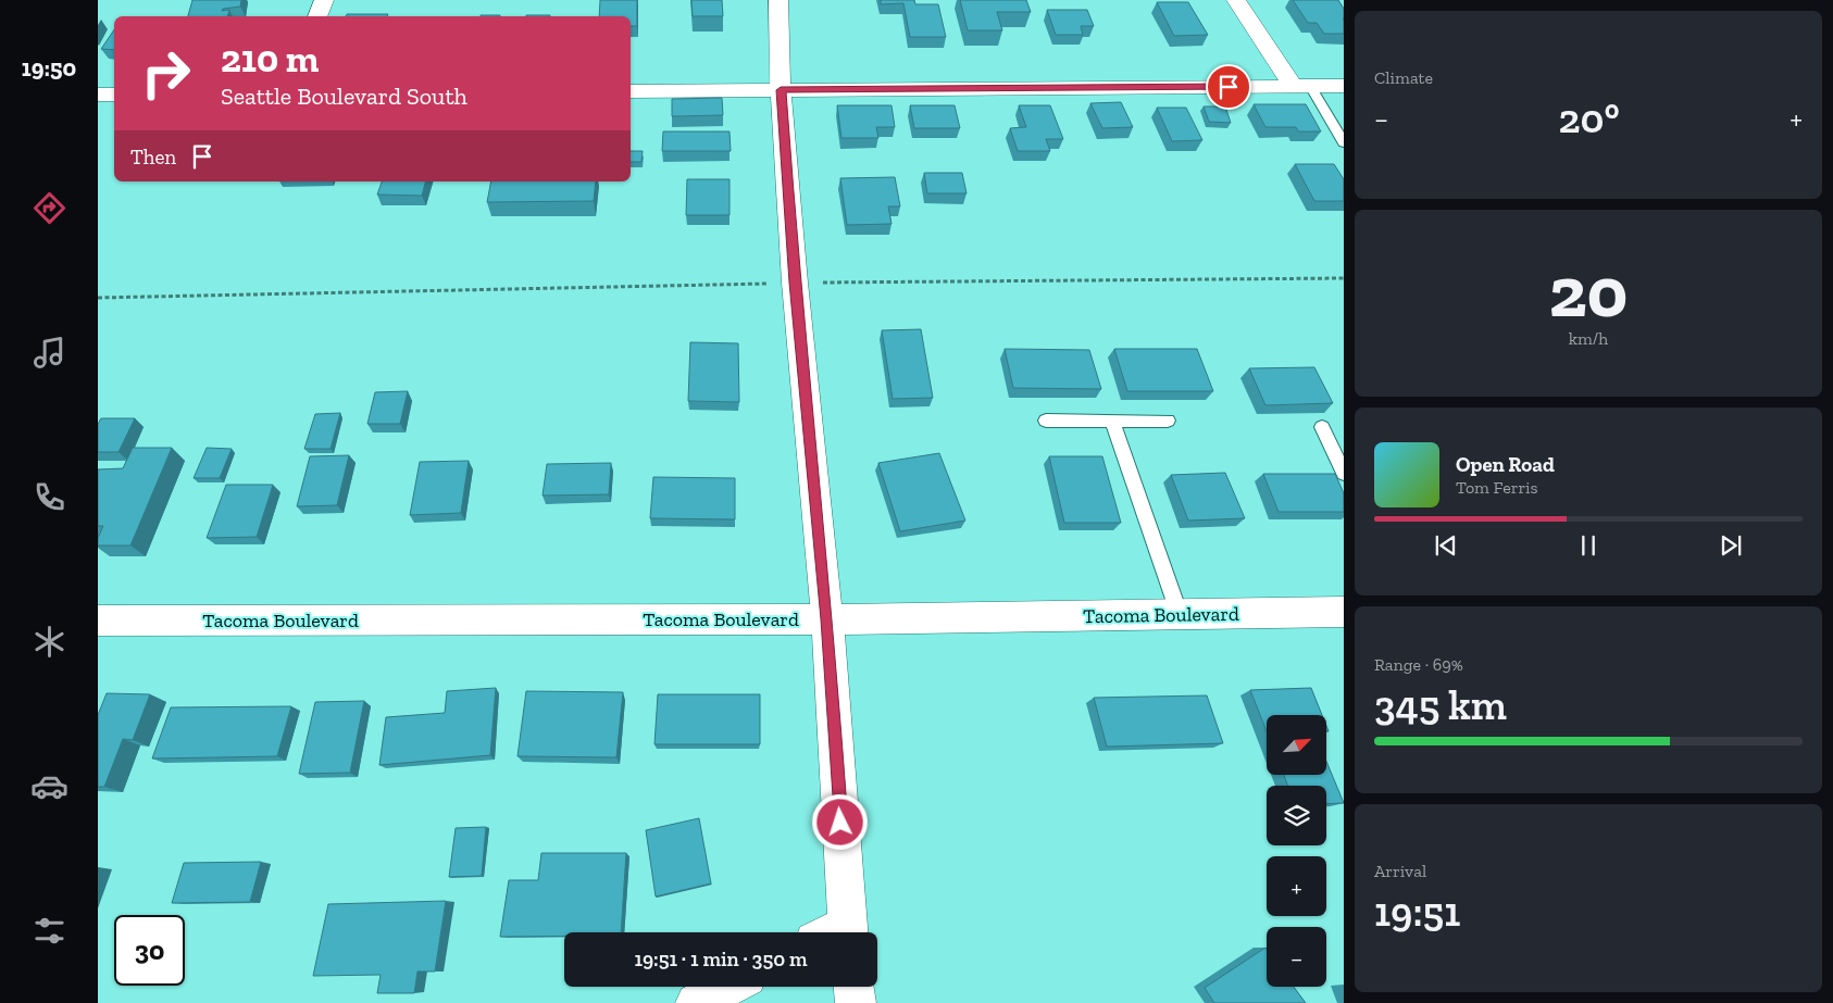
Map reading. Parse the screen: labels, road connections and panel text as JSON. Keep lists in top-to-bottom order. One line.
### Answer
{"streets":{"street":["Tacoma Boulevard"]},"north":"top right","page":{"tabs":"19:50","tile":["Climate",["20","km/h"],["Range · 69%","345 km"],["Arrival","19:51"]],"turn":["210 m","Seattle Boulevard South"],"heat":["−","20°","+"],"then":"Then","song":["Open Road","Tom Ferris"],"map_buttons":["+","−"],"limit":"30","trip":"19:51 · 1 min · 350 m"}}
